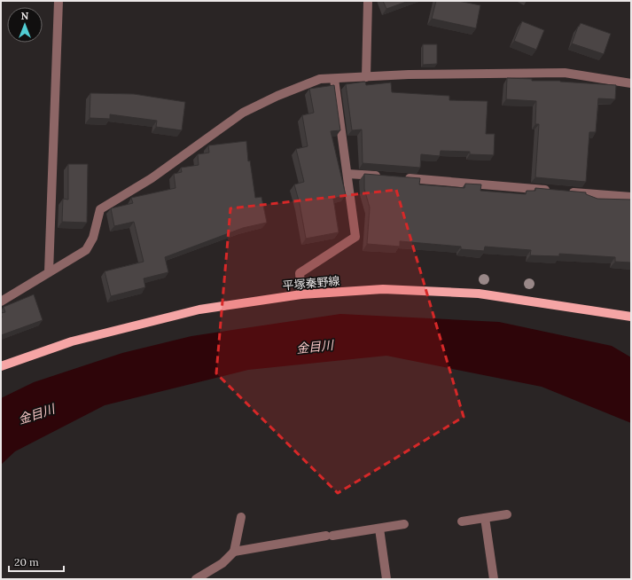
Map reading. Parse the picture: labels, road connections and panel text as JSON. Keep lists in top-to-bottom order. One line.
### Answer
{"streets":{"main road":["平塚秦野線"]},"water":["金目川"],"scale_bar":"20 m","north":"top"}
